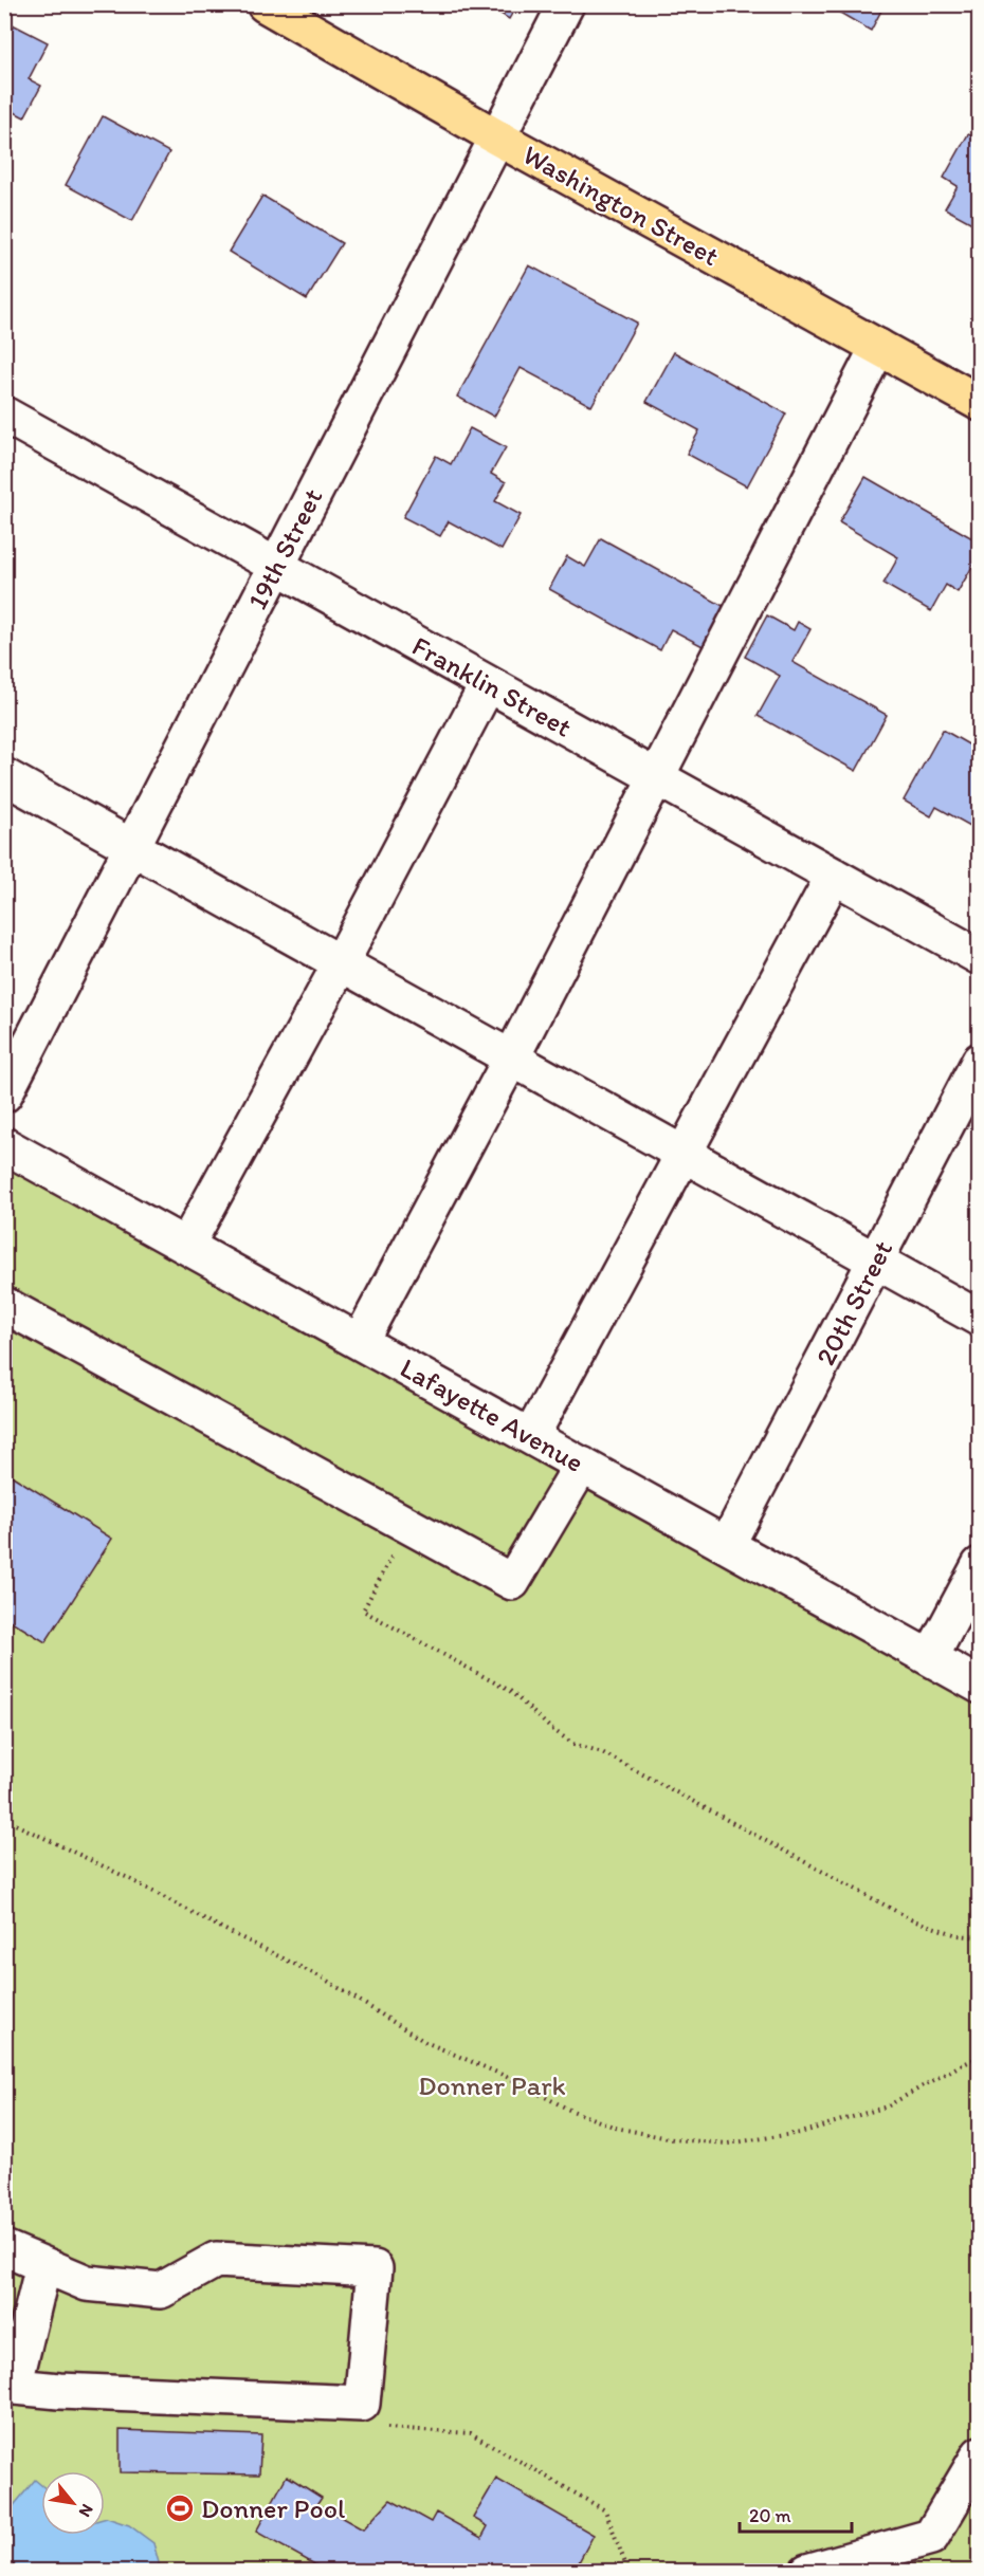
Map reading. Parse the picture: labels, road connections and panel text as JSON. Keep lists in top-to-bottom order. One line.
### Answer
{"streets":{"main road":["Washington Street"],"street":["19th Street","Franklin Street","20th Street","Lafayette Avenue"]},"crossings":[["Washington Street","19th Street"],["19th Street","Franklin Street"],["20th Street","Lafayette Avenue"]],"parks":["Donner Park"],"places":{"sports":["Donner Pool"]},"scale_bar":"20 m","north":"bottom right"}
